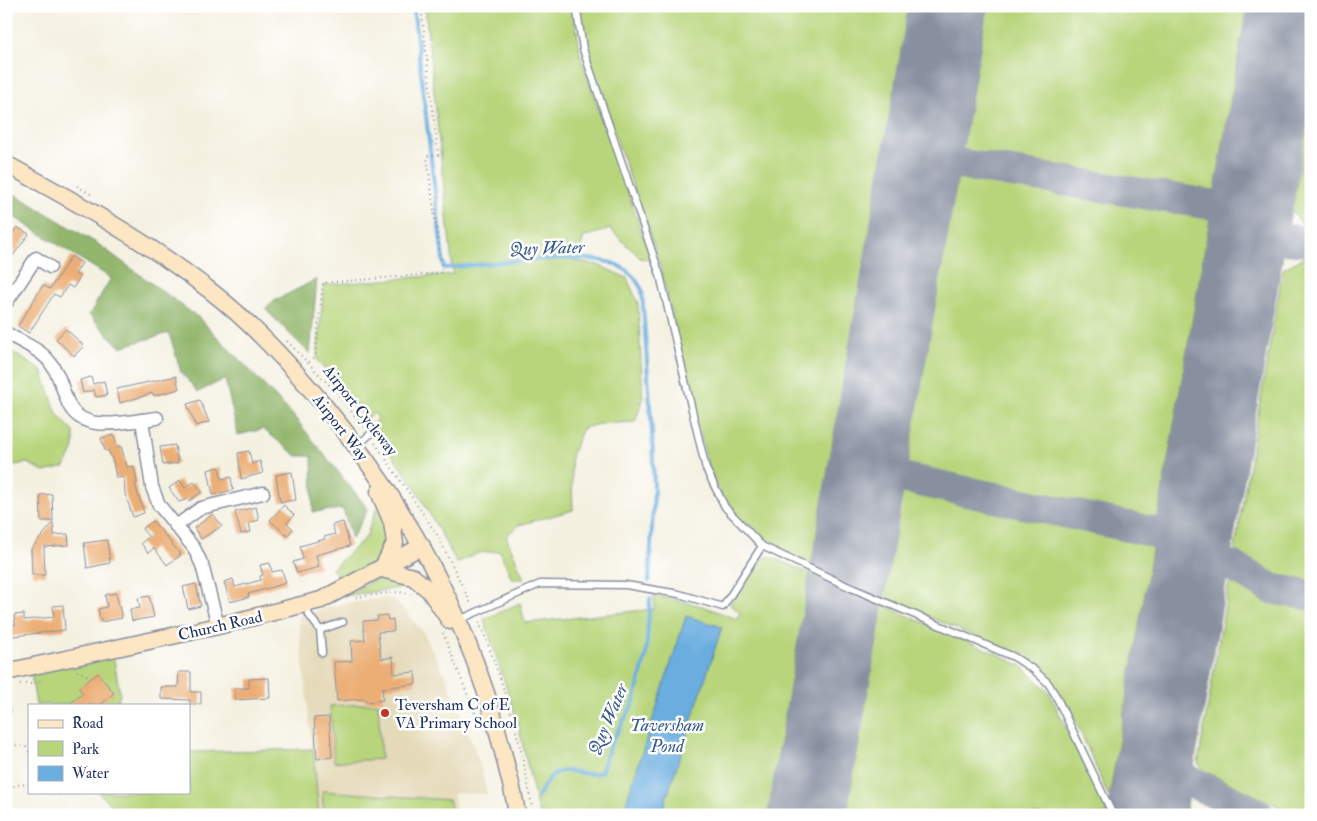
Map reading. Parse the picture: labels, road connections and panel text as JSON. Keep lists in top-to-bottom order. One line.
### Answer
{"streets":{"street":["Airport Way","Church Road"],"path":["Airport Cycleway"]},"crossings":[["Airport Cycleway","Airport Way"],["Airport Way","Church Road"]],"water":["Quy Water","Taversham Pond"],"places":["Teversham C of E VA Primary School"],"legend":["Road","Park","Water"]}
